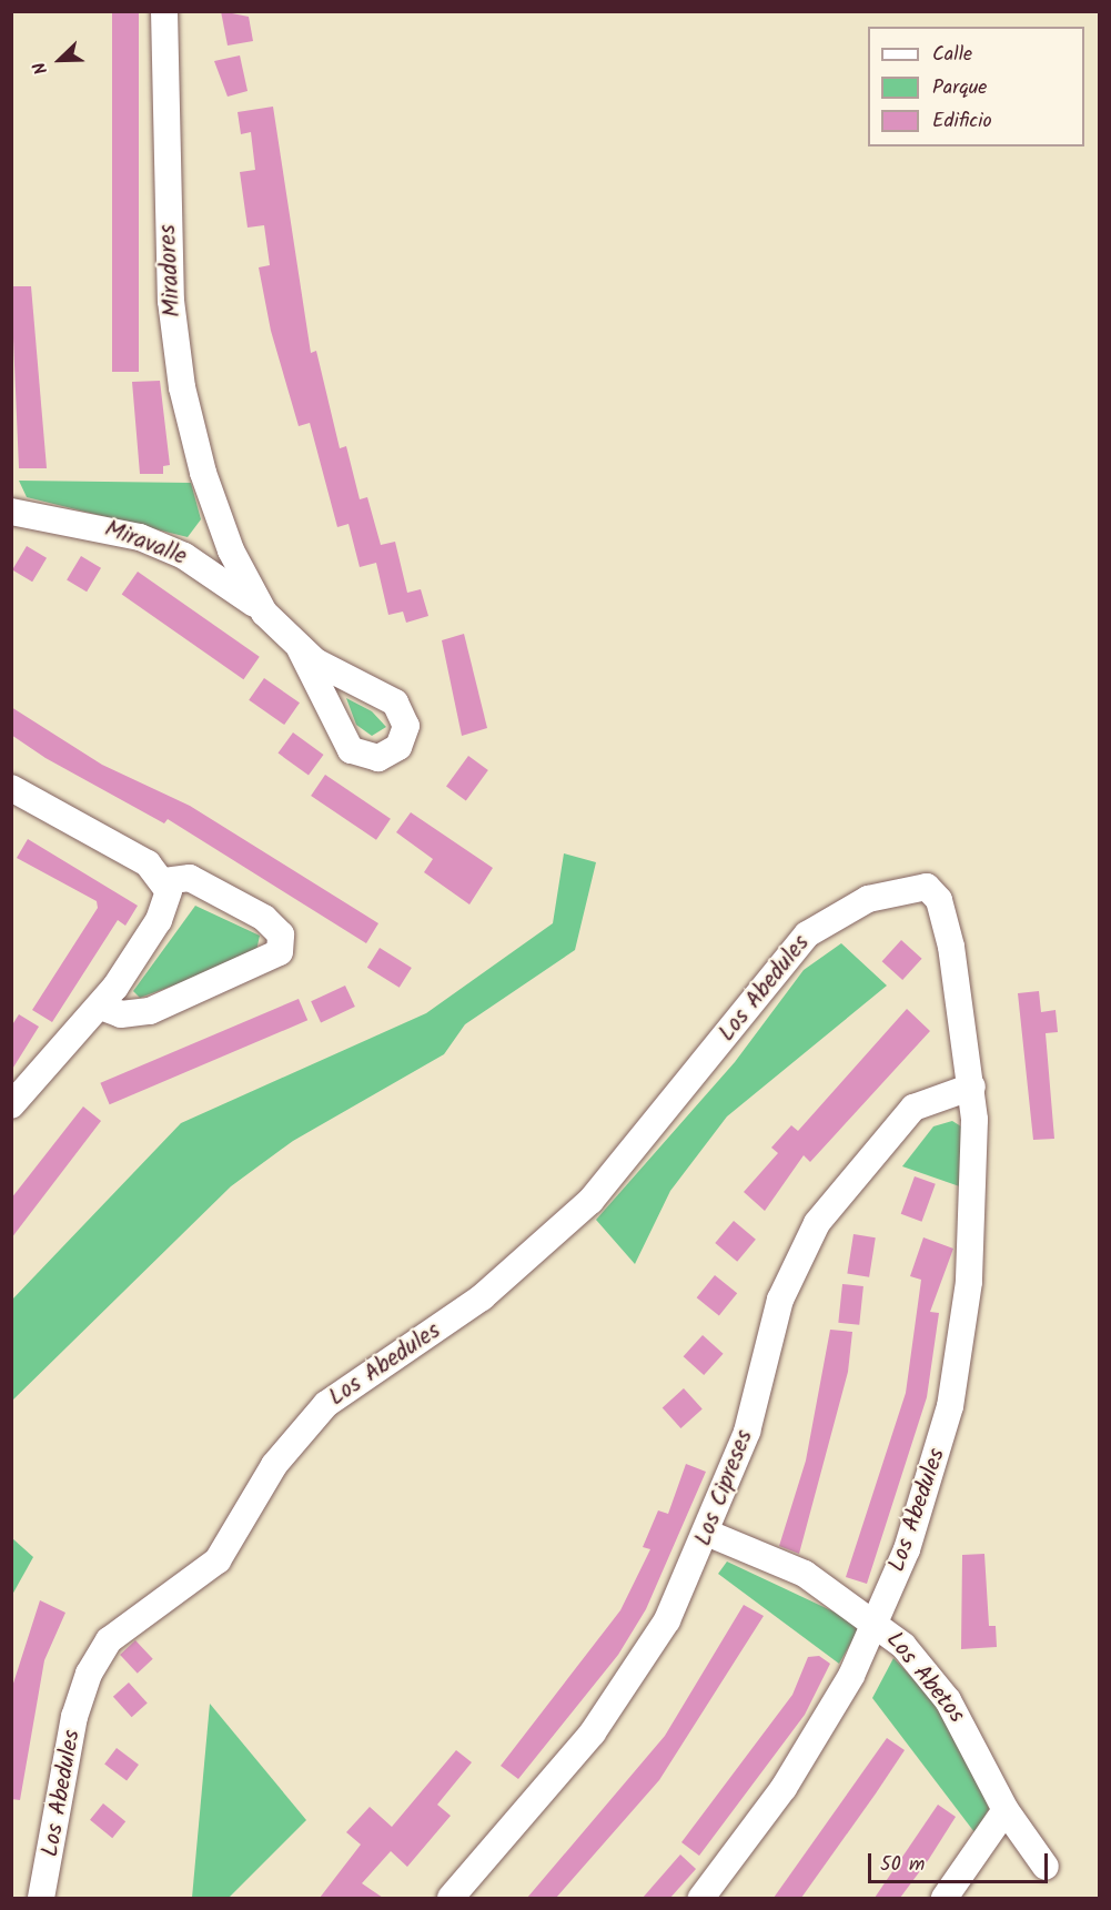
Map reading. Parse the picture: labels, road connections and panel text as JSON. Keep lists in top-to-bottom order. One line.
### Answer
{"streets":{"street":["Miradores","Miravalle","Los Abedules","Los Cipreses","Los Abetos"]},"crossings":[["Miradores","Miravalle"],["Los Abedules","Los Cipreses"],["Los Abedules","Los Abetos"],["Los Cipreses","Los Abetos"]],"legend":["Calle","Parque","Edificio"],"scale_bar":"50 m","north":"bottom left"}
